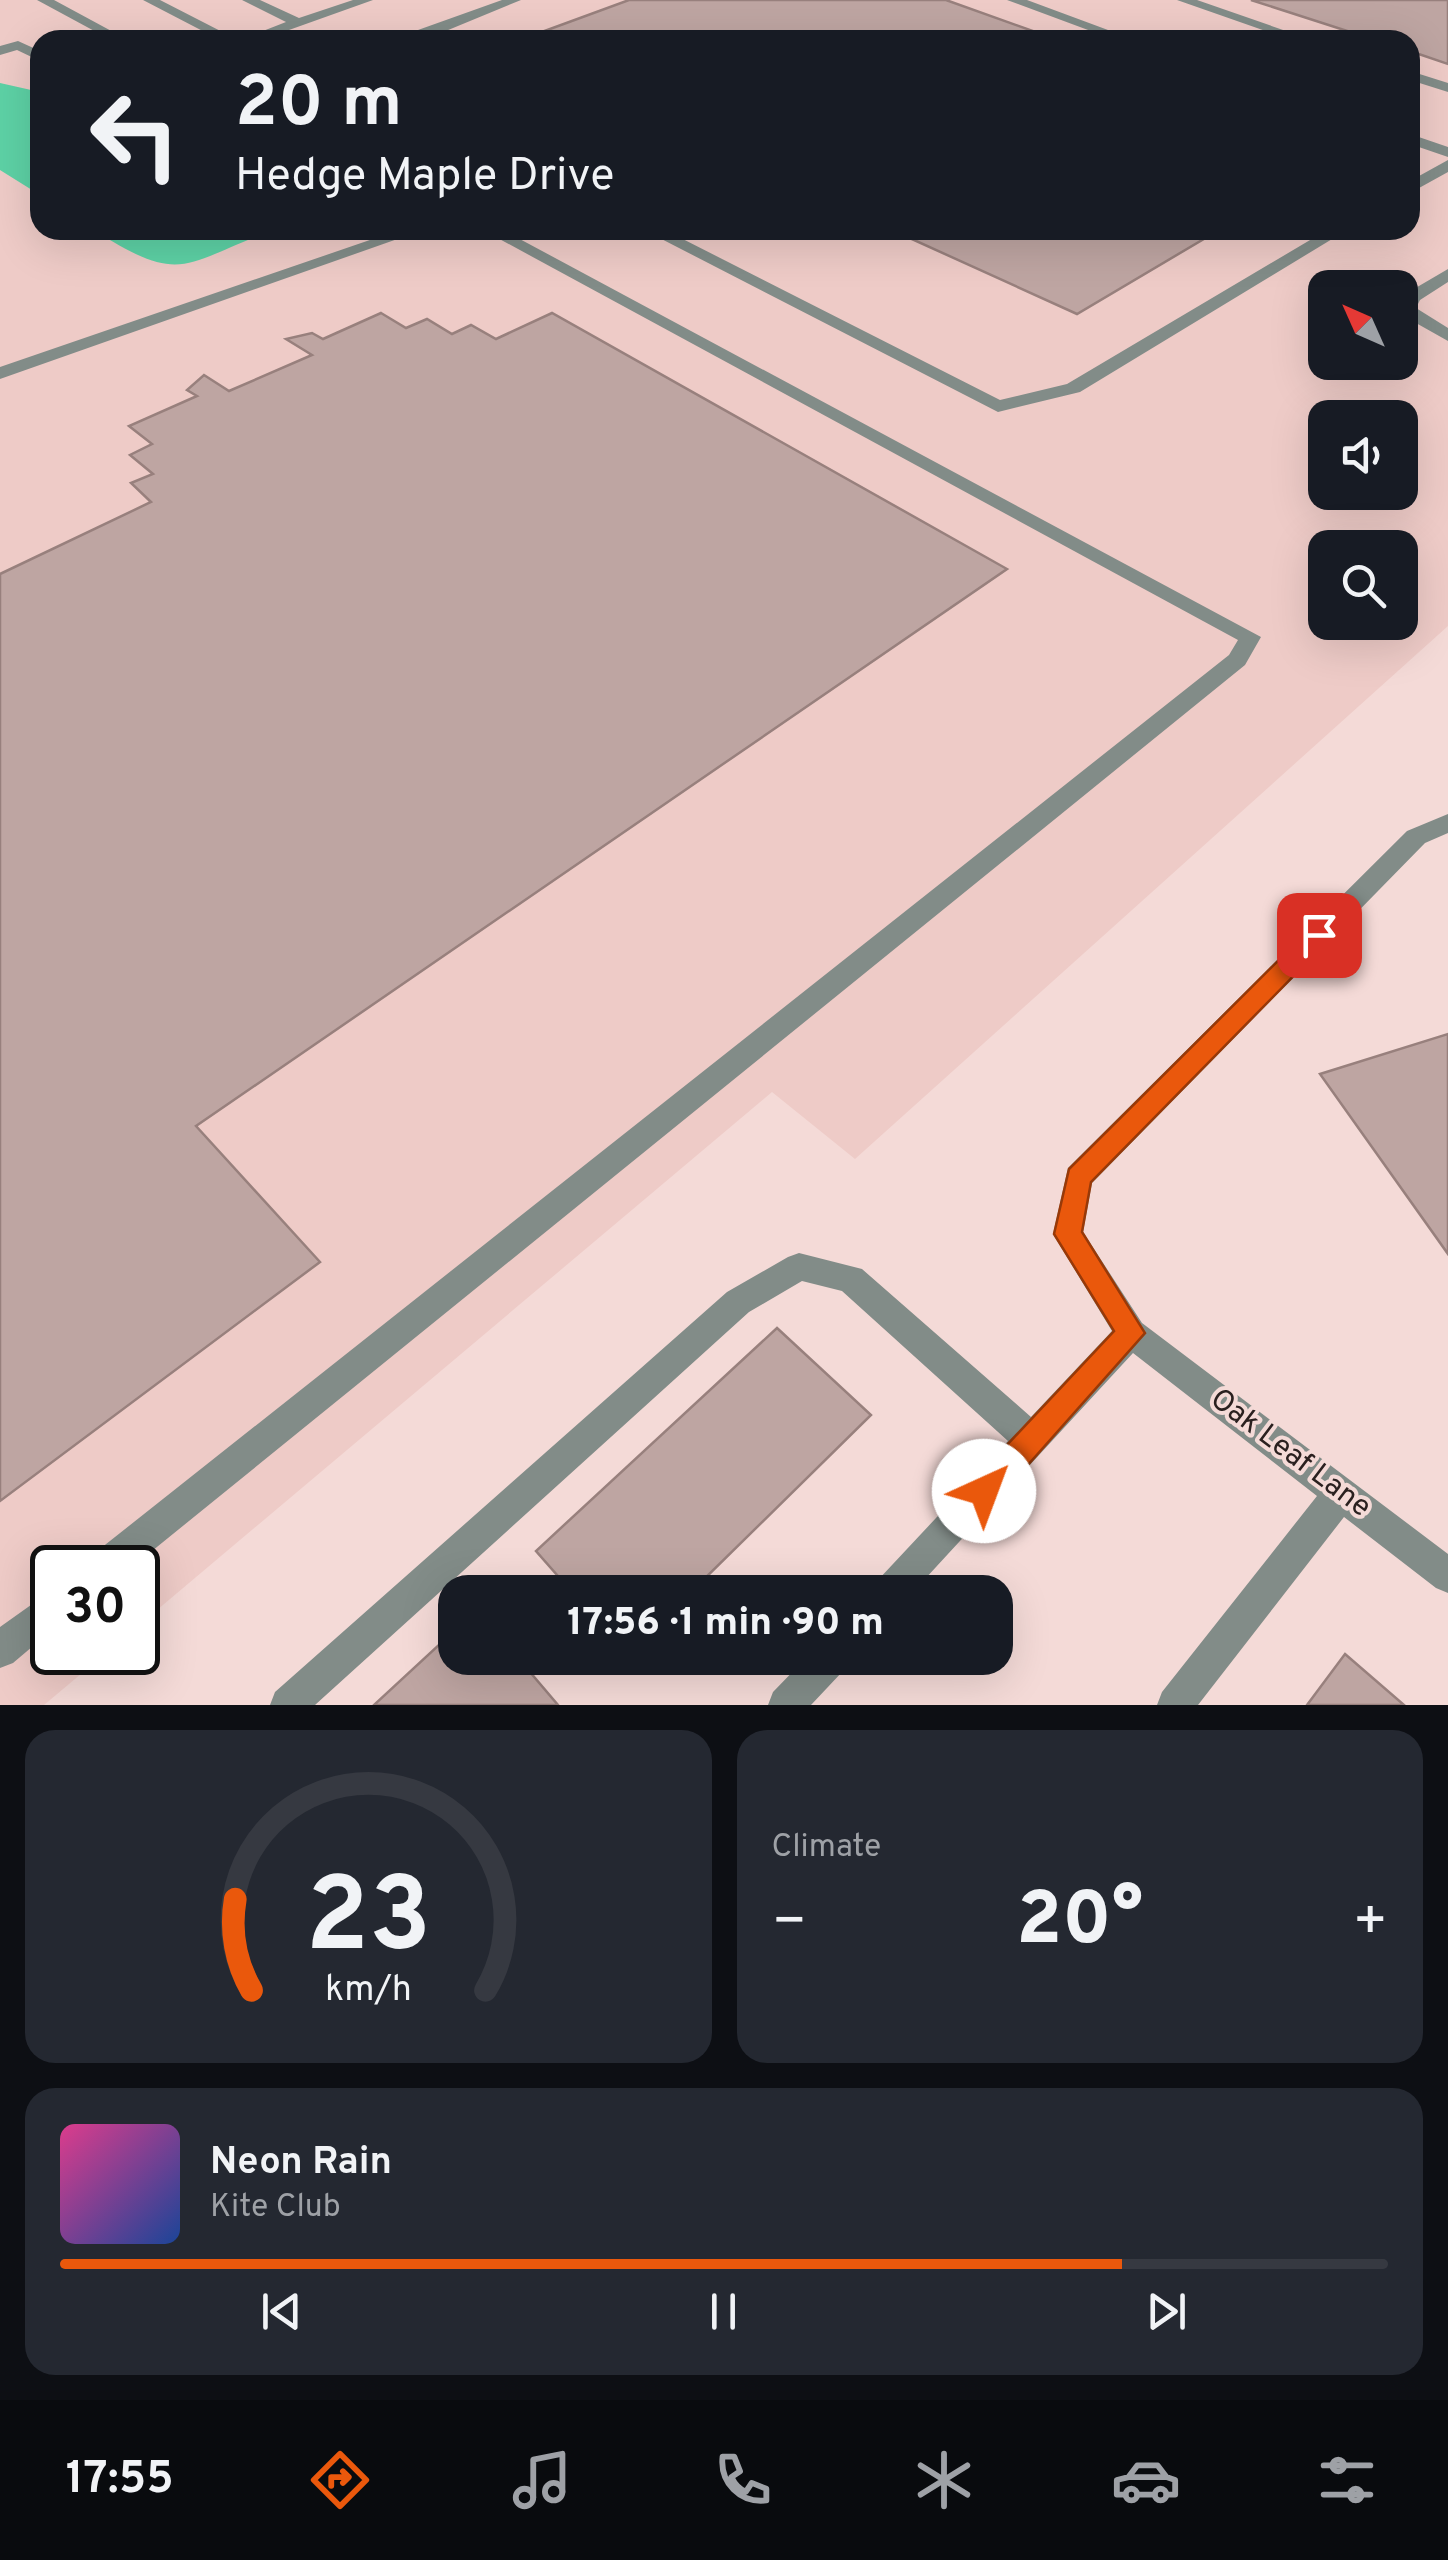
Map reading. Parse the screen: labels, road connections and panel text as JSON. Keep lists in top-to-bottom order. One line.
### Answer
{"streets":{"street":["Oak Leaf Lane"]},"north":"top left","page":{"turn":["20 m","Hedge Maple Drive"],"limit":"30","trip":"17:56 · 1 min · 90 m","tile":"Climate","heat":["−","20°","+"],"song":["Neon Rain","Kite Club"],"tabs":"17:55","gauge":["23","km/h"]}}
